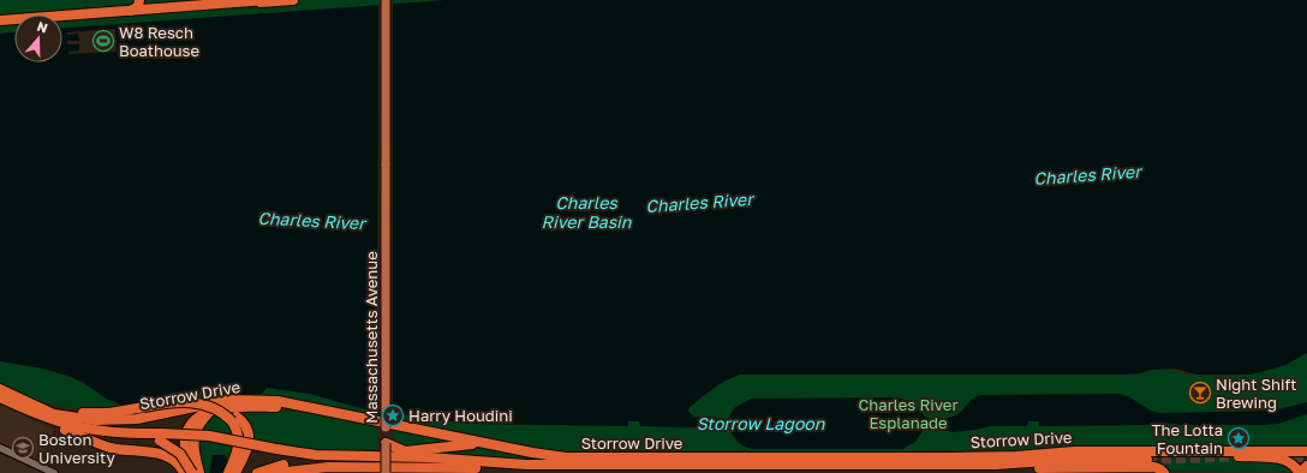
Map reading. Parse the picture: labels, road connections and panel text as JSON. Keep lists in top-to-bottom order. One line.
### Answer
{"streets":{"highway":["Storrow Drive"],"main road":["Massachusetts Avenue"]},"water":["Charles River","Charles River Basin","Storrow Lagoon"],"parks":["Charles River Esplanade"],"places":{"sports":["W8 Resch Boathouse"],"bar":["Night Shift Brewing"],"place":["Harry Houdini","The Lotta Fountain"],"school or university":["Boston University"]},"north":"top"}
